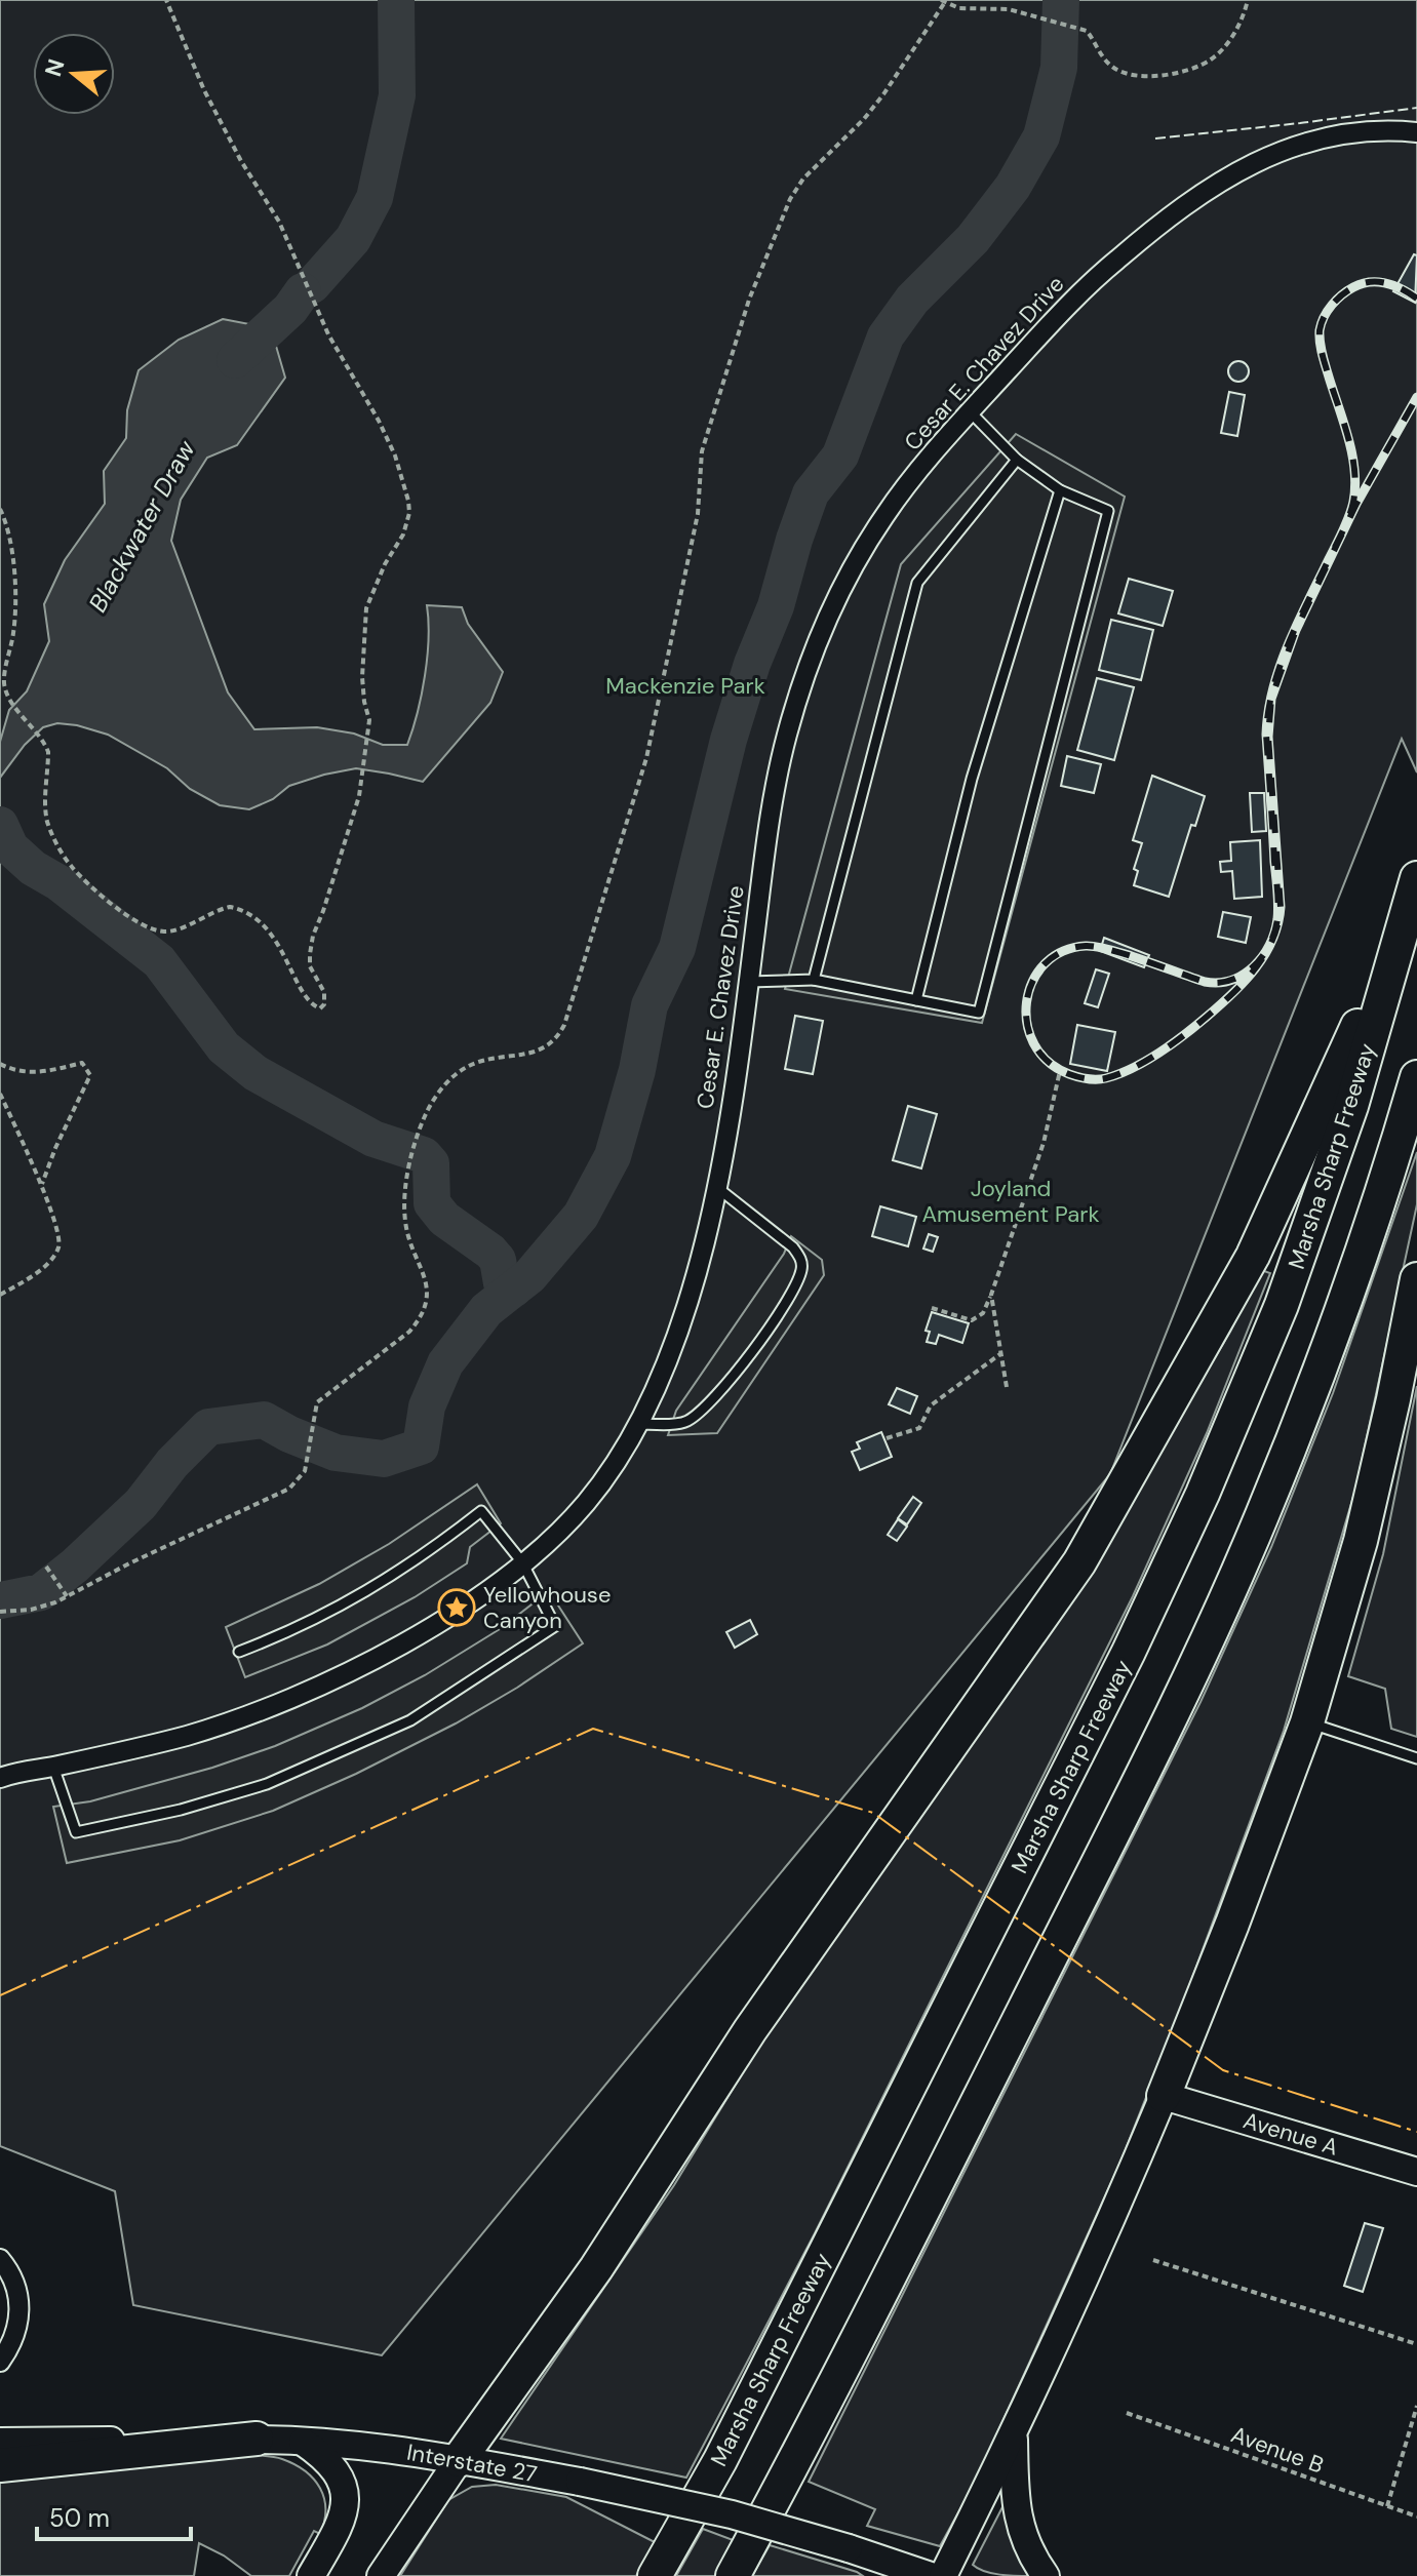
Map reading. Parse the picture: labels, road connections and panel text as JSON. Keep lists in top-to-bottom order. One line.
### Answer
{"streets":{"highway":["Marsha Sharp Freeway"],"main road":["Avenue A","Interstate 27"],"street":["Cesar E. Chavez Drive"],"path":["Avenue B"]},"water":["Blackwater Draw"],"parks":["Mackenzie Park","Joyland Amusement Park"],"places":{"place":["Yellowhouse Canyon"]},"scale_bar":"50 m","north":"left"}
